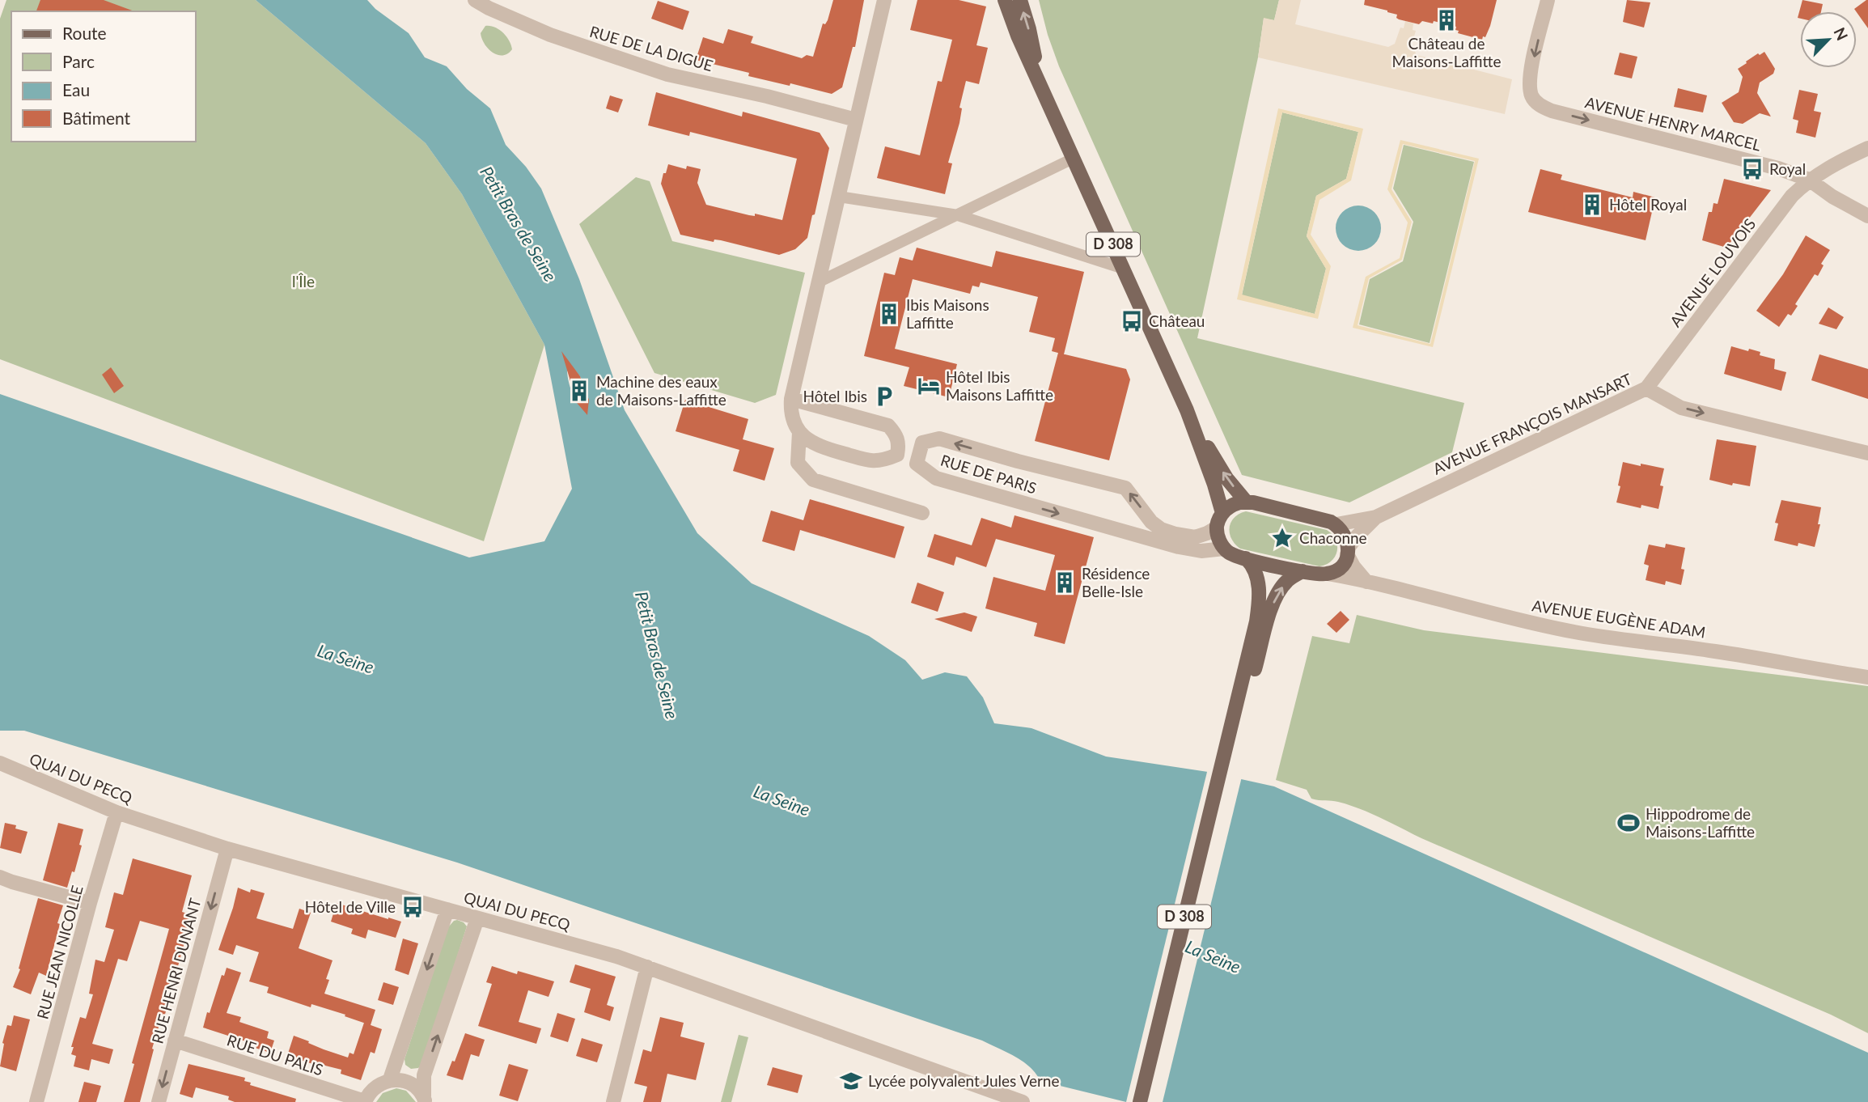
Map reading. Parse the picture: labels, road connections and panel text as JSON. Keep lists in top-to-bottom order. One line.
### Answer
{"streets":{"main road":["D 308"],"street":["RUE DE LA DIGUE","AVENUE HENRY MARCEL","AVENUE LOUVOIS","AVENUE FRANÇOIS MANSART","RUE DE PARIS","AVENUE EUGÈNE ADAM","QUAI DU PECQ","RUE JEAN NICOLLE","RUE HENRI DUNANT","RUE DU PALIS"]},"crossings":[["AVENUE HENRY MARCEL","AVENUE LOUVOIS"],["AVENUE LOUVOIS","AVENUE FRANÇOIS MANSART"],["QUAI DU PECQ","RUE JEAN NICOLLE"],["QUAI DU PECQ","RUE HENRI DUNANT"],["RUE HENRI DUNANT","RUE DU PALIS"]],"one_way":["AVENUE HENRY MARCEL","AVENUE FRANÇOIS MANSART","RUE HENRI DUNANT"],"water":["Petit Bras de Seine","La Seine"],"parks":["l'Île"],"places":{"building":["Château de Maisons-Laffitte","Hôtel Royal","Ibis Maisons Laffitte","Machine des eaux de Maisons-Laffitte","Résidence Belle-Isle"],"bus stop":["Royal","Château","Hôtel de Ville"],"hotel":["Hôtel Ibis Maisons Laffitte"],"parking":["Hôtel Ibis"],"place":["Chaconne"],"sports":["Hippodrome de Maisons-Laffitte"],"school or university":["Lycée polyvalent Jules Verne"]},"legend":["Route","Parc","Eau","Bâtiment"],"north":"top right"}
